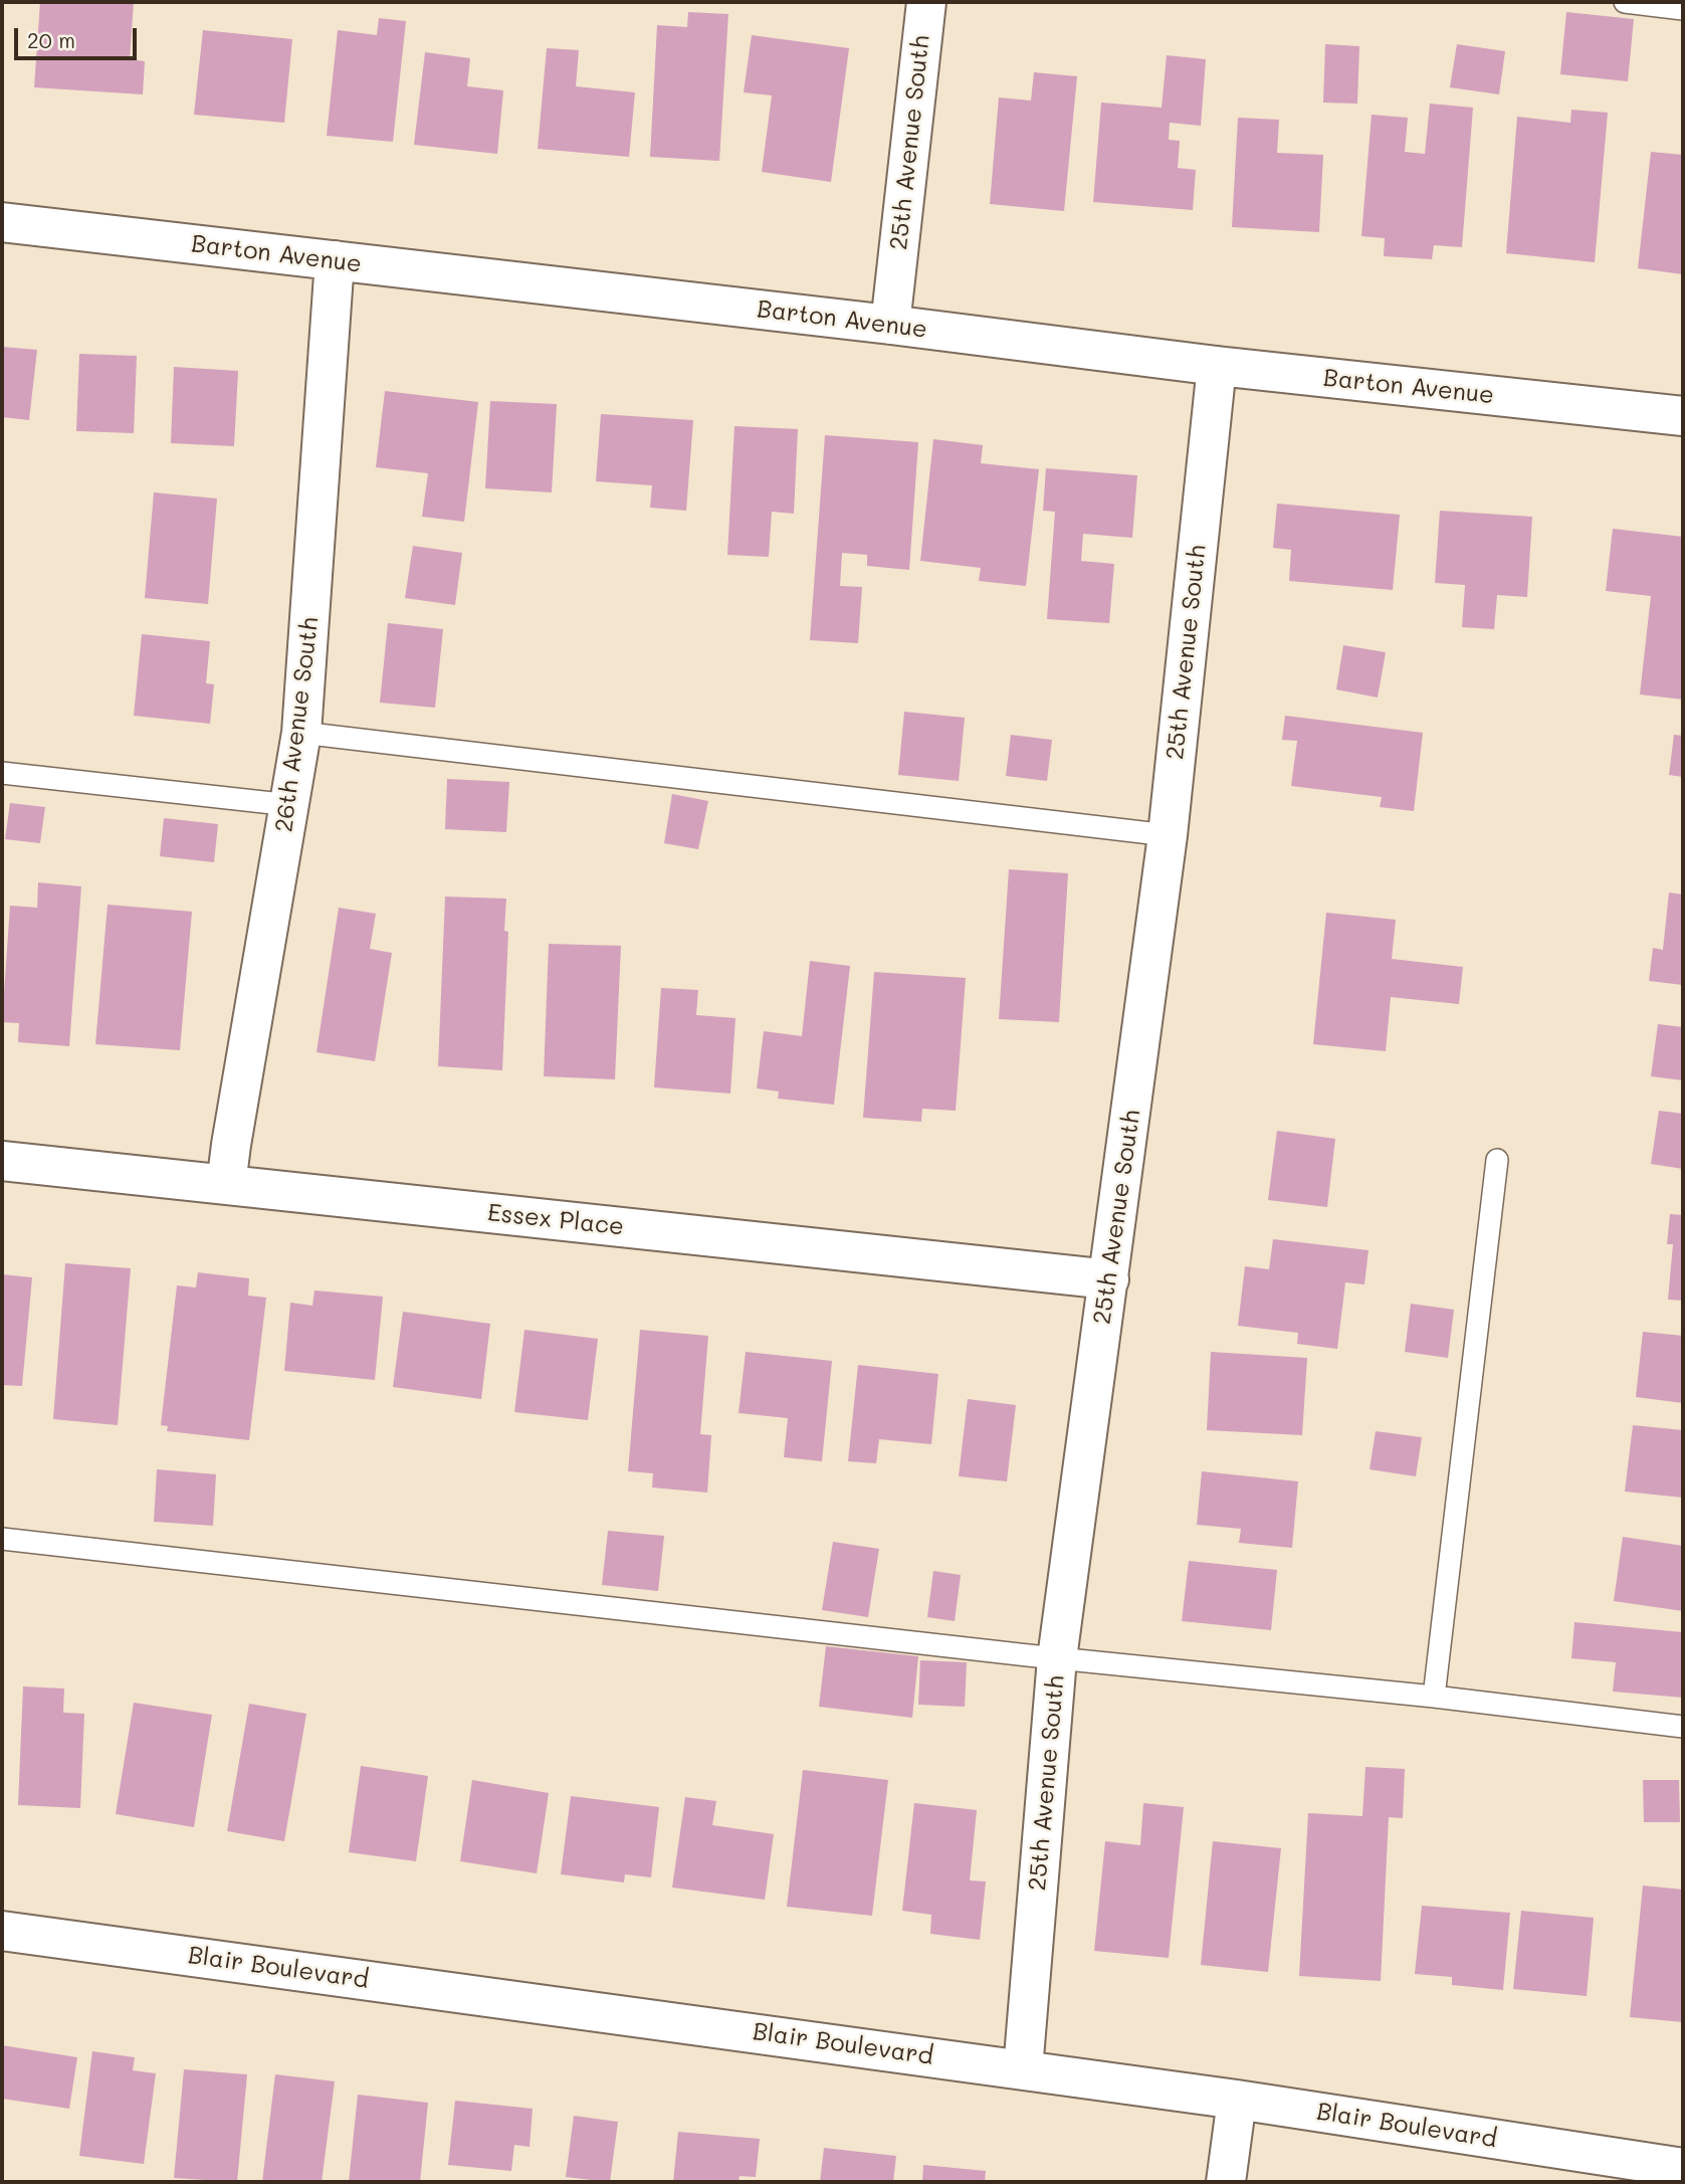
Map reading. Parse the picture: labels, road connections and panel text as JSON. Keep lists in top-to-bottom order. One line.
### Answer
{"streets":{"street":["25th Avenue South","Barton Avenue","26th Avenue South","Essex Place","Blair Boulevard"]},"crossings":[["25th Avenue South","Barton Avenue"],["25th Avenue South","Essex Place"],["25th Avenue South","Blair Boulevard"],["Barton Avenue","26th Avenue South"],["26th Avenue South","Essex Place"]],"scale_bar":"20 m"}
